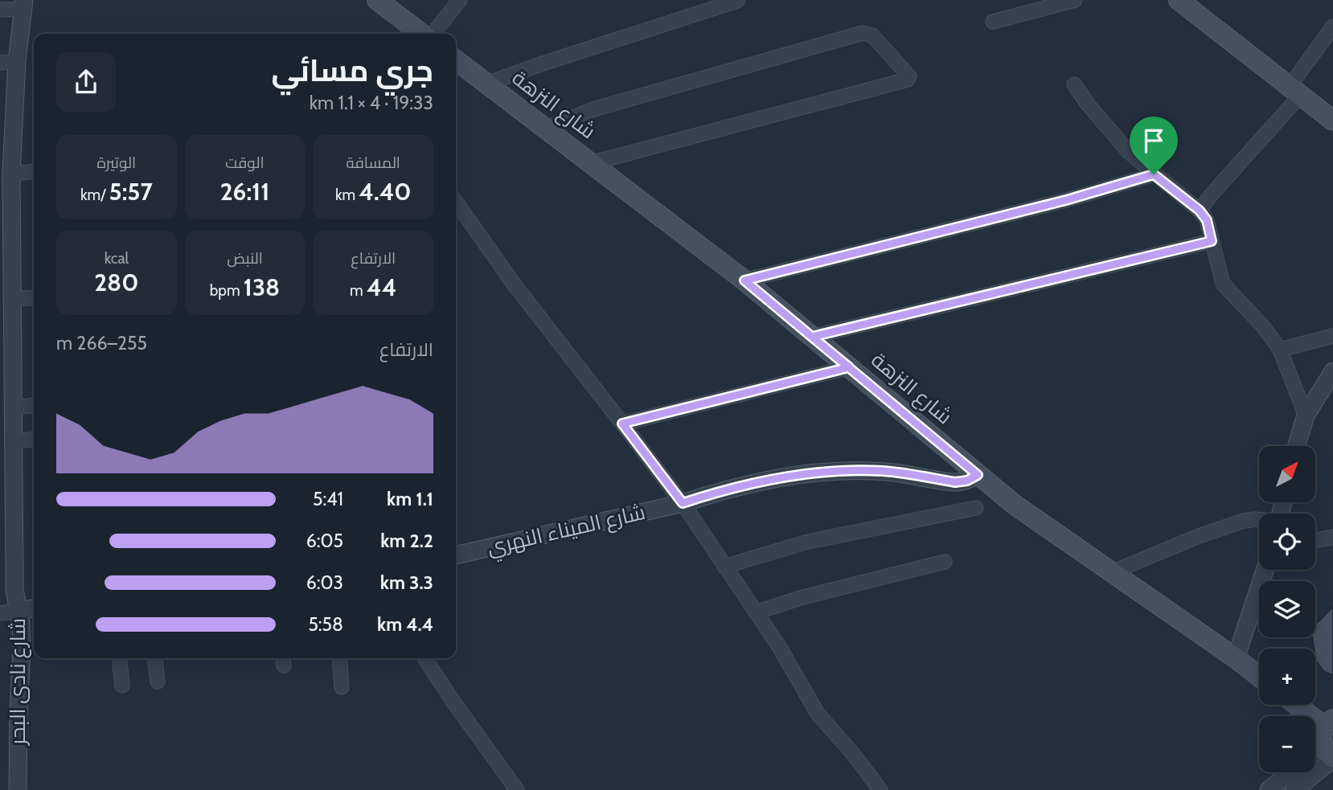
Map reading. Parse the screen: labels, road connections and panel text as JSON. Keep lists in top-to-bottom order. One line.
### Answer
{"streets":{"main road":["شارع النزهة"],"street":["شارع الميناء النهري","شارع نادى البحر"]},"crossings":[["شارع النزهة","شارع الميناء النهري"]],"north":"top right","page":{"heading":["جري مسائي","19:33 · 4 × 1.1 km"],"stats":[["المسافة","4.40 km"],["الوقت","26:11"],["الوتيرة","5:57 /km"],["الارتفاع","44 m"],["النبض","138 bpm"],["kcal","280"]],"chart":["الارتفاع","255–266 m"],"map_buttons":["+","−"],"list":[{"name":"1.1 km","note":"5:41"},{"name":"2.2 km","note":"6:05"},{"name":"3.3 km","note":"6:03"},{"name":"4.4 km","note":"5:58"}]}}
